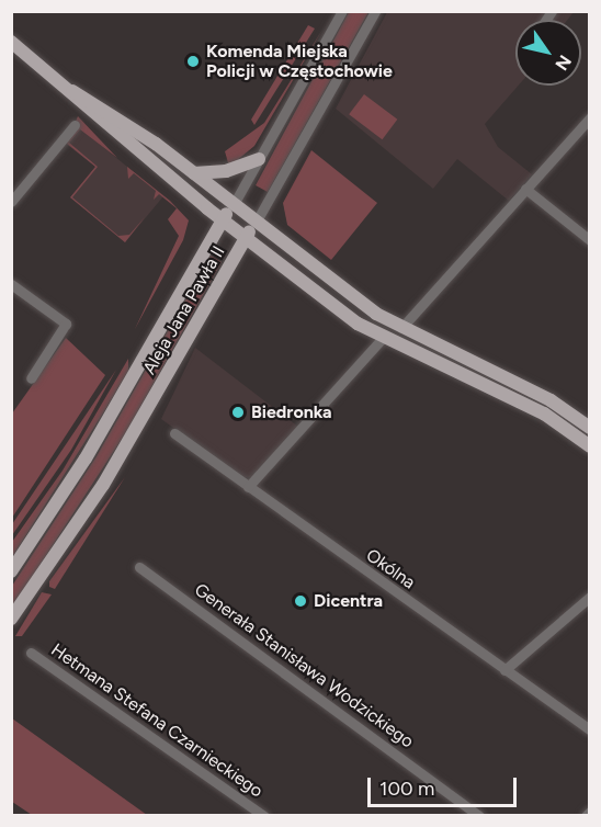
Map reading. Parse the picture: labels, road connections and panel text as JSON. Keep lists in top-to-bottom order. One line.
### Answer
{"streets":{"main road":["Aleja Jana Pawła II"],"street":["Okólna","Generała Stanisława Wodzickiego","Hetmana Stefana Czarnieckiego"]},"places":["Komenda Miejska Policji w Częstochowie","Biedronka","Dicentra"],"scale_bar":"100 m","north":"bottom right"}
